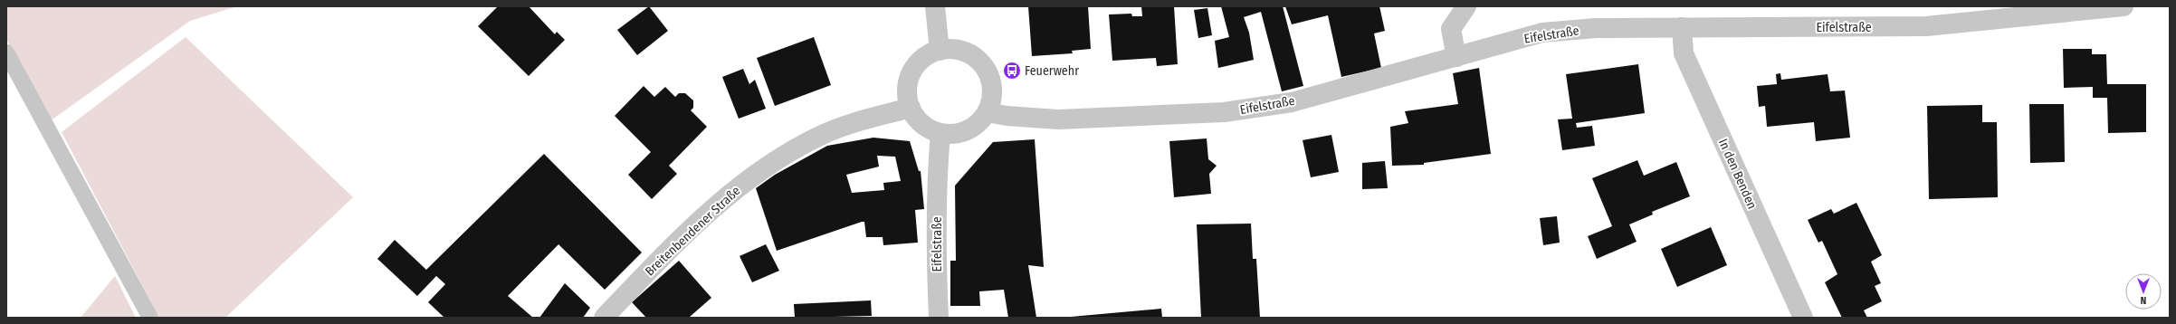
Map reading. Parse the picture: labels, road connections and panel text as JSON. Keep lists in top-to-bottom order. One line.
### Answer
{"streets":{"street":["Eifelstraße","In den Benden","Breitenbendener Straße"]},"crossings":[["Eifelstraße","In den Benden"],["Eifelstraße","Breitenbendener Straße"]],"places":{"bus stop":["Feuerwehr"]},"north":"bottom"}
